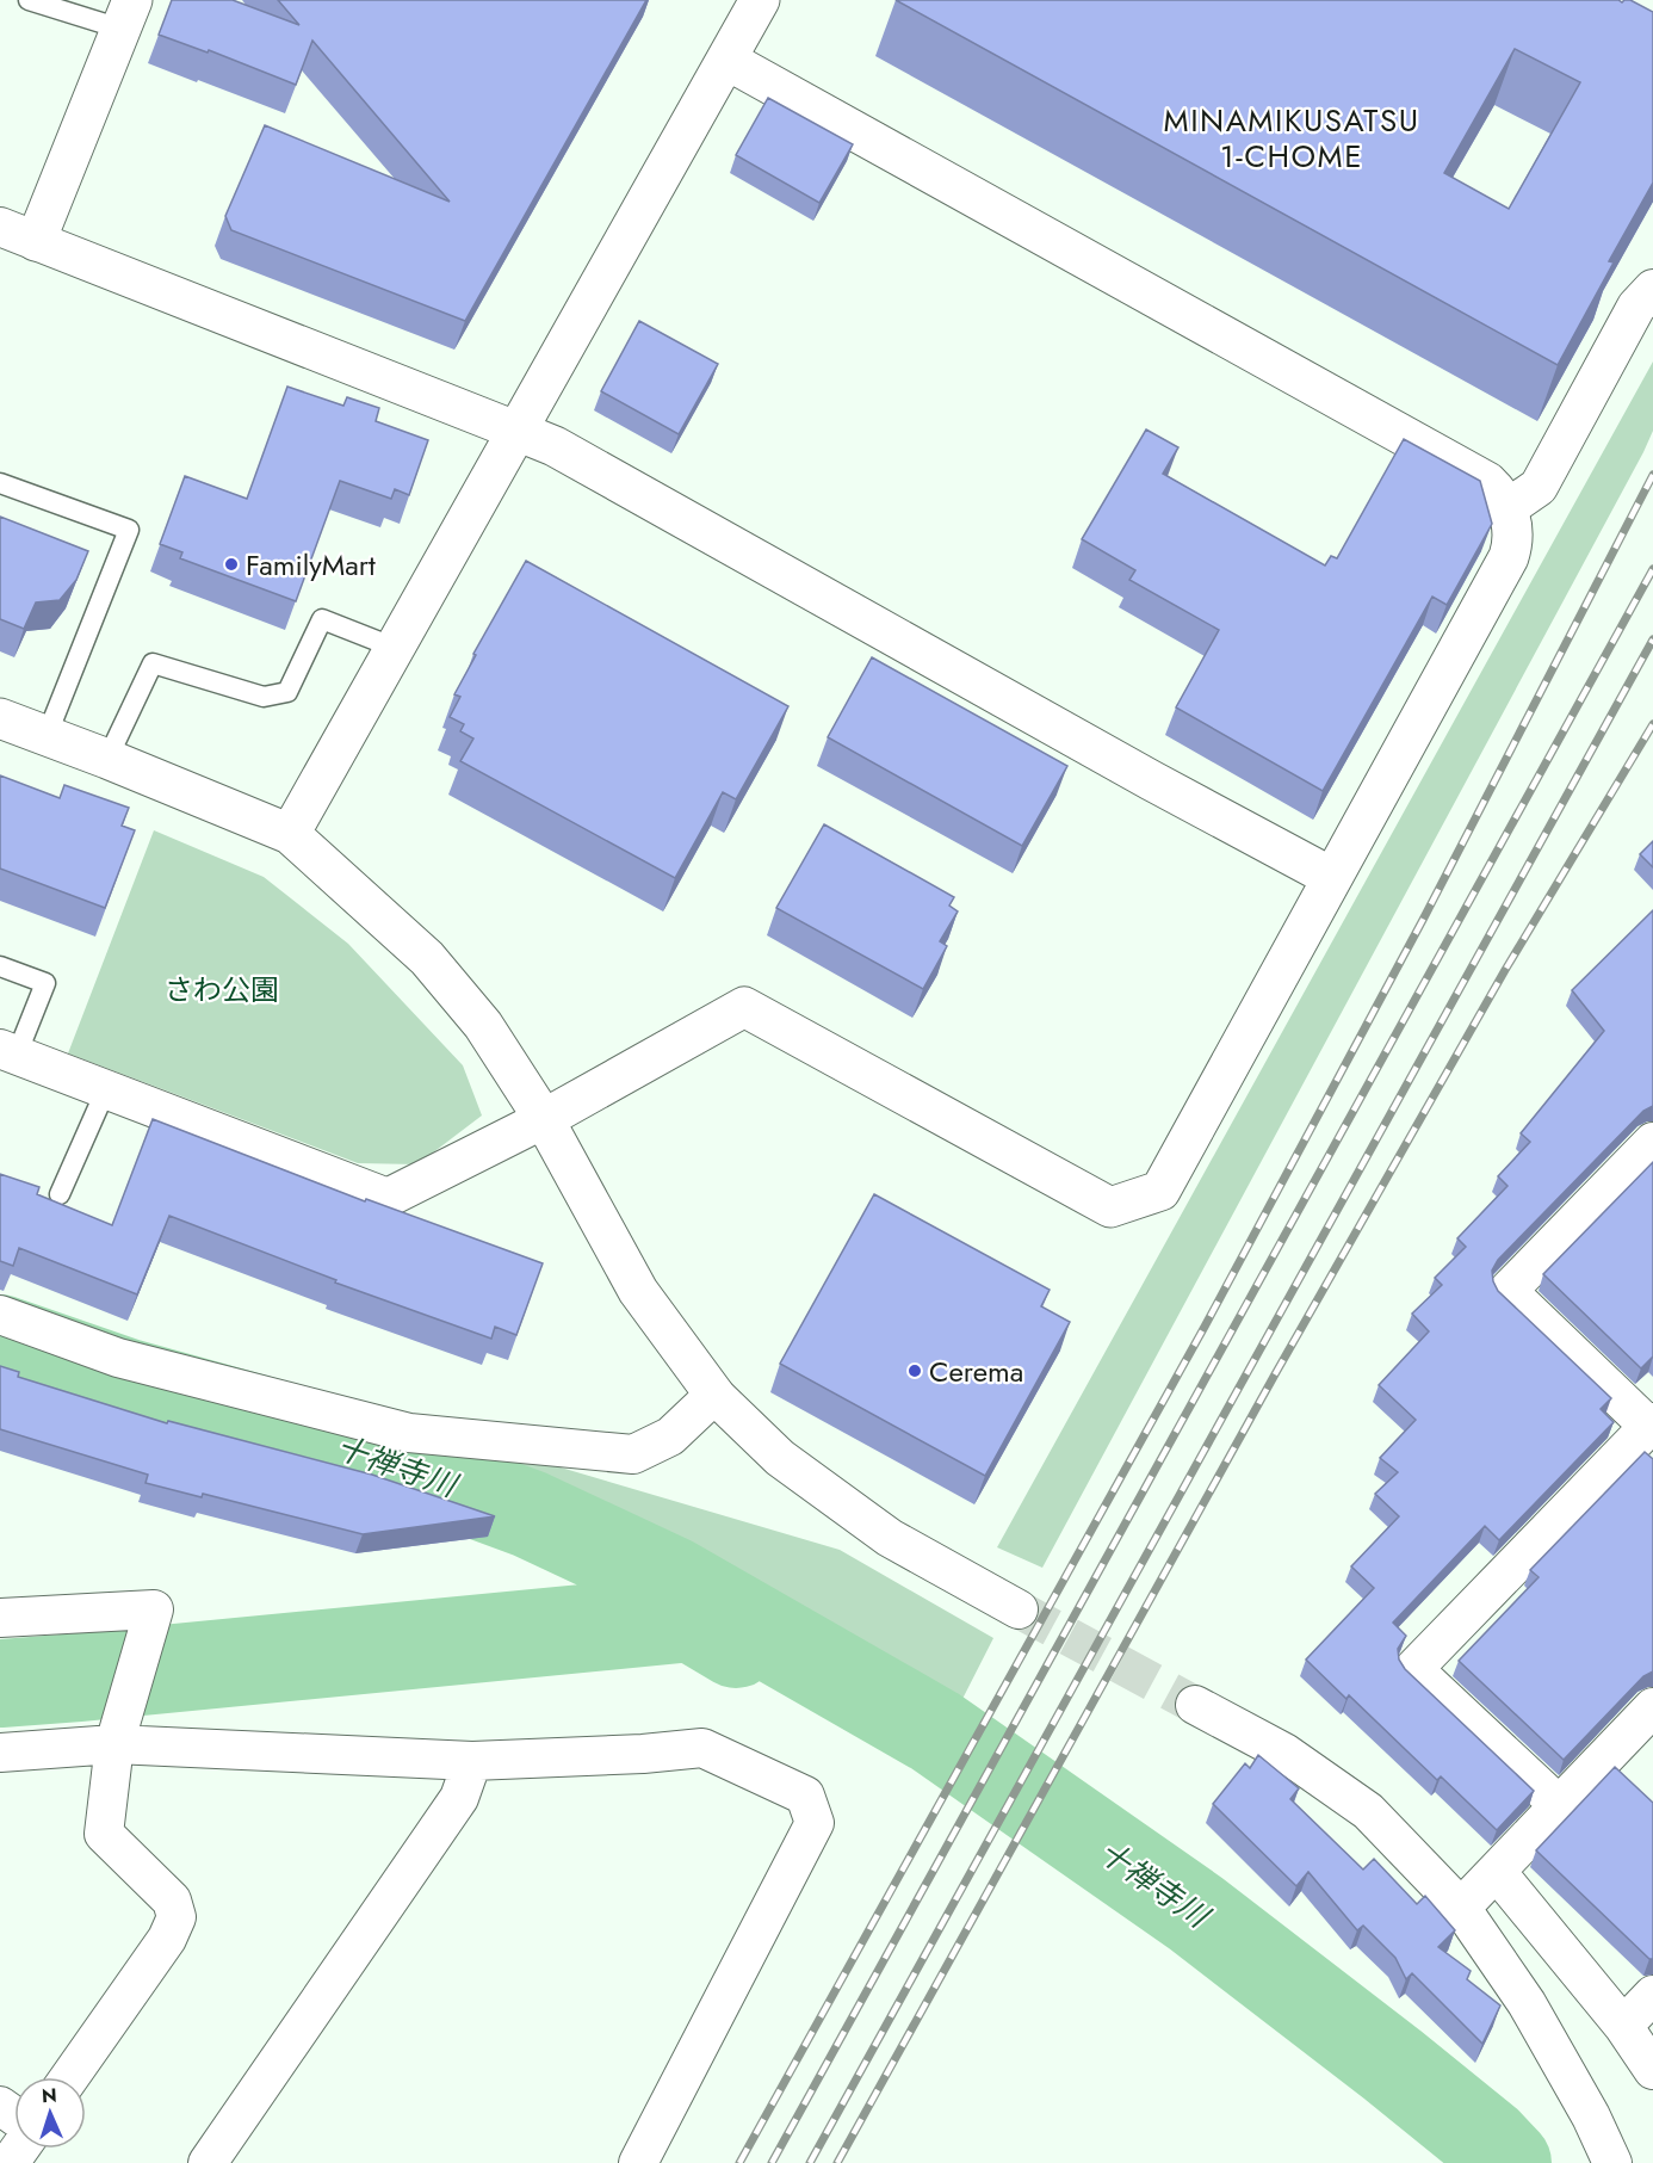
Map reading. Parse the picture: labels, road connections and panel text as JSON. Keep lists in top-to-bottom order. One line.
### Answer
{"districts":["MINAMIKUSATSU 1-CHOME"],"water":["十禅寺川"],"parks":["さわ公園"],"places":["FamilyMart","Cerema"],"north":"top"}
